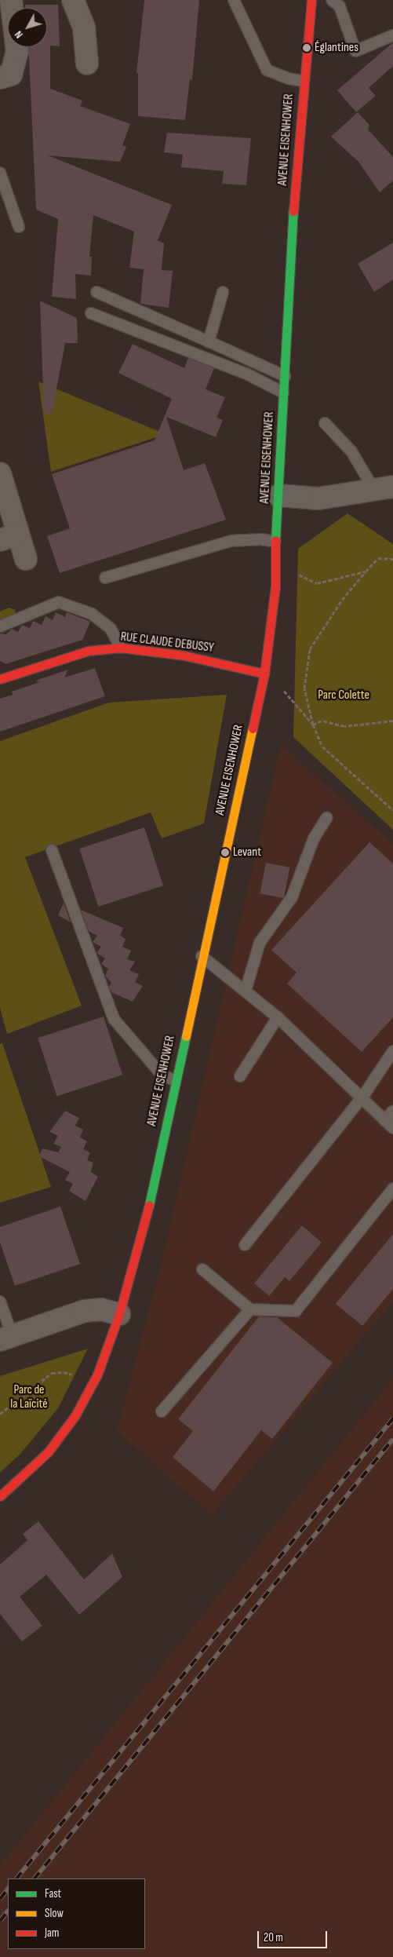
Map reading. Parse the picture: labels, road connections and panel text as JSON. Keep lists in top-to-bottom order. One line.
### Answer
{"streets":{"street":["AVENUE EISENHOWER","RUE CLAUDE DEBUSSY"]},"crossings":[["AVENUE EISENHOWER","RUE CLAUDE DEBUSSY"]],"parks":["Parc Colette","Parc de la Laïcité"],"places":["Églantines","Levant"],"legend":["Fast","Slow","Jam"],"scale_bar":"20 m","north":"bottom left"}
